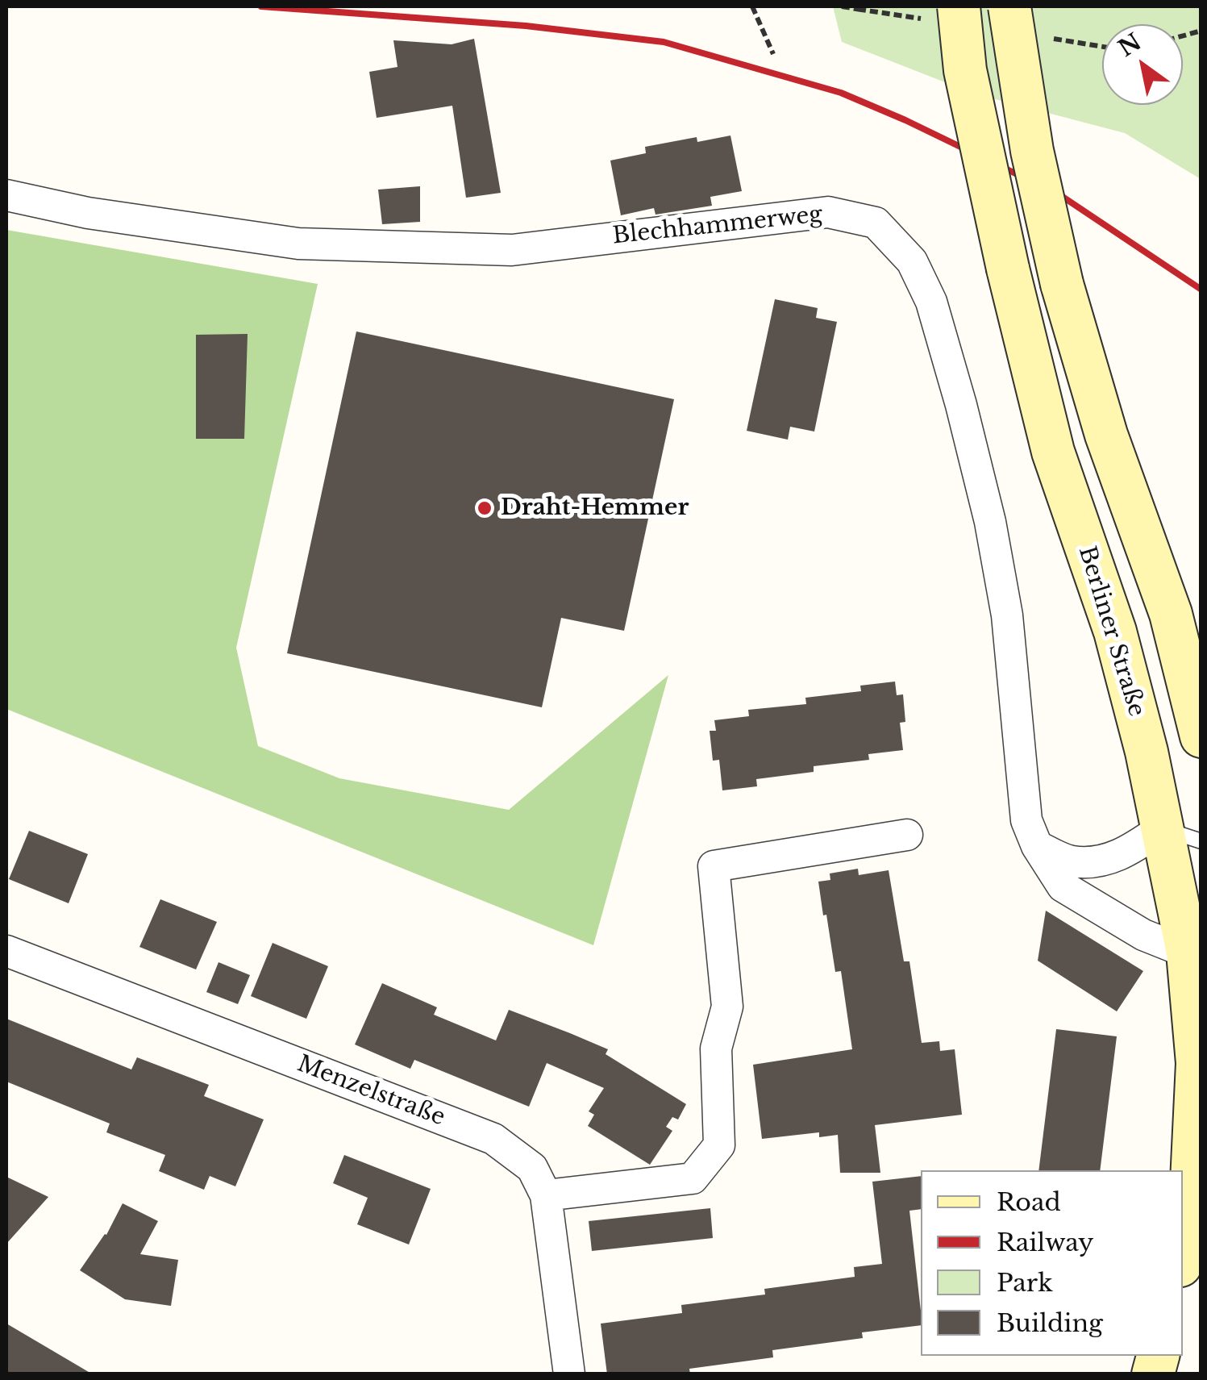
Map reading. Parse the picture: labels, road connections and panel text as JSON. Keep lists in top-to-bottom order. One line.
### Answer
{"streets":{"main road":["Berliner Straße"],"street":["Blechhammerweg","Menzelstraße"]},"crossings":[["Blechhammerweg","Berliner Straße"]],"places":["Draht-Hemmer"],"legend":["Road","Railway","Park","Building"],"north":"top left"}
